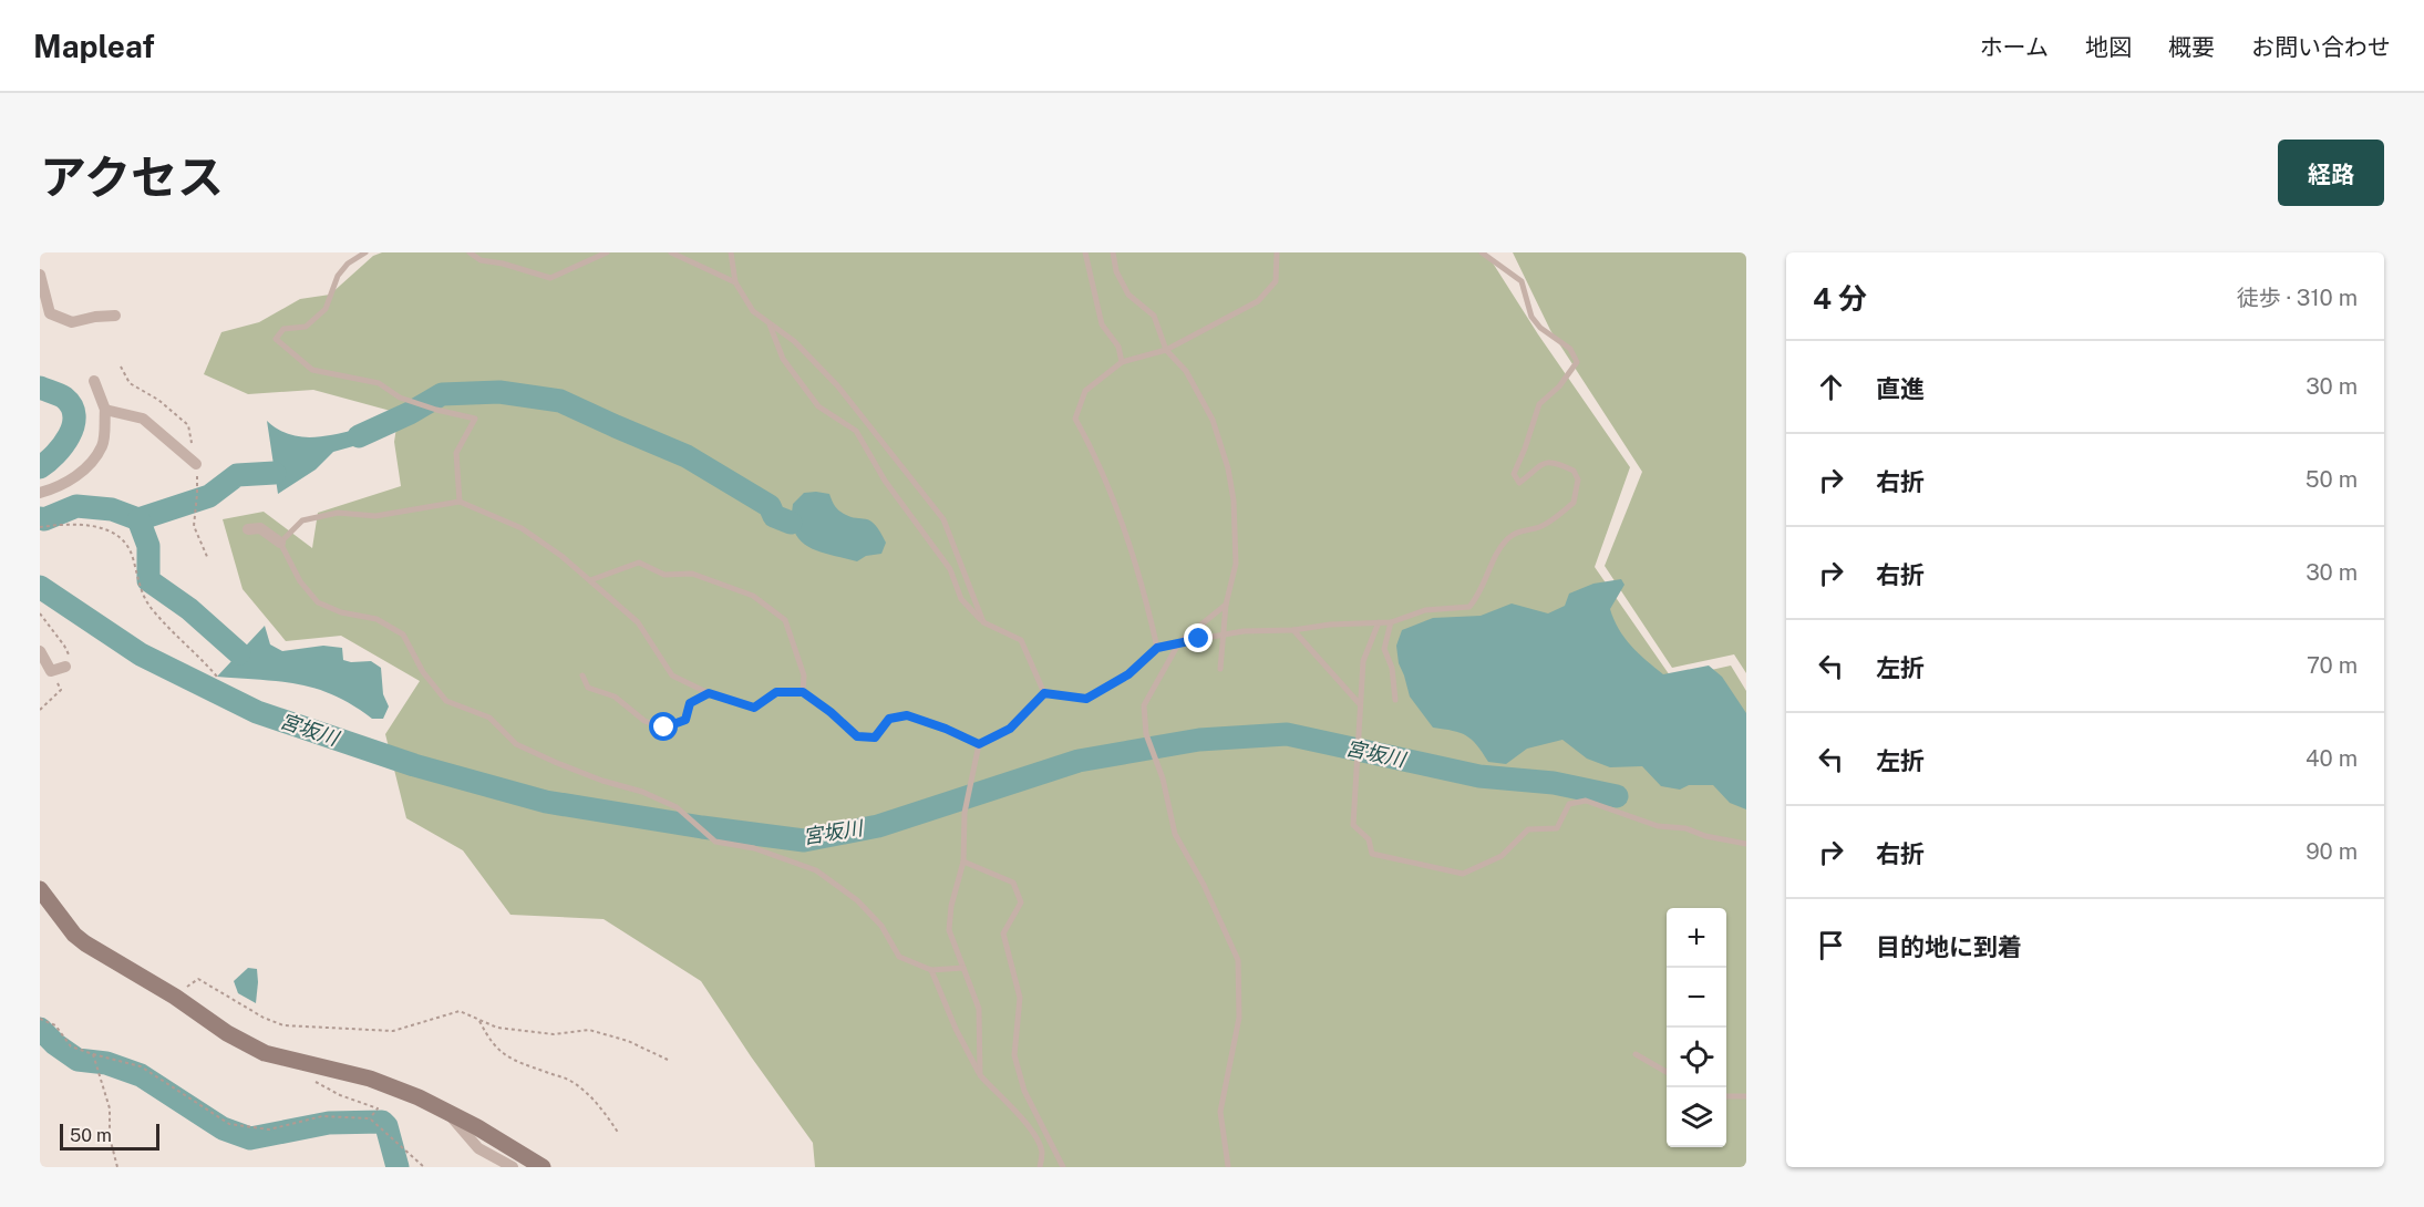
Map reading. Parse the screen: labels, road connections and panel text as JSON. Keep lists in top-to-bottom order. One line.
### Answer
{"water":["宮坂川"],"scale_bar":"50 m","page":{"header":"Mapleaf","nav":["ホーム","地図","概要","お問い合わせ"],"title":"アクセス","buttons":"経路","heading":["4 分","徒歩 · 310 m"],"list":[["直進","30 m"],["右折","50 m"],["右折","30 m"],["左折","70 m"],["左折","40 m"],["右折","90 m"],"目的地に到着"],"map_buttons":["+","−"],"scale":"50 m"}}
